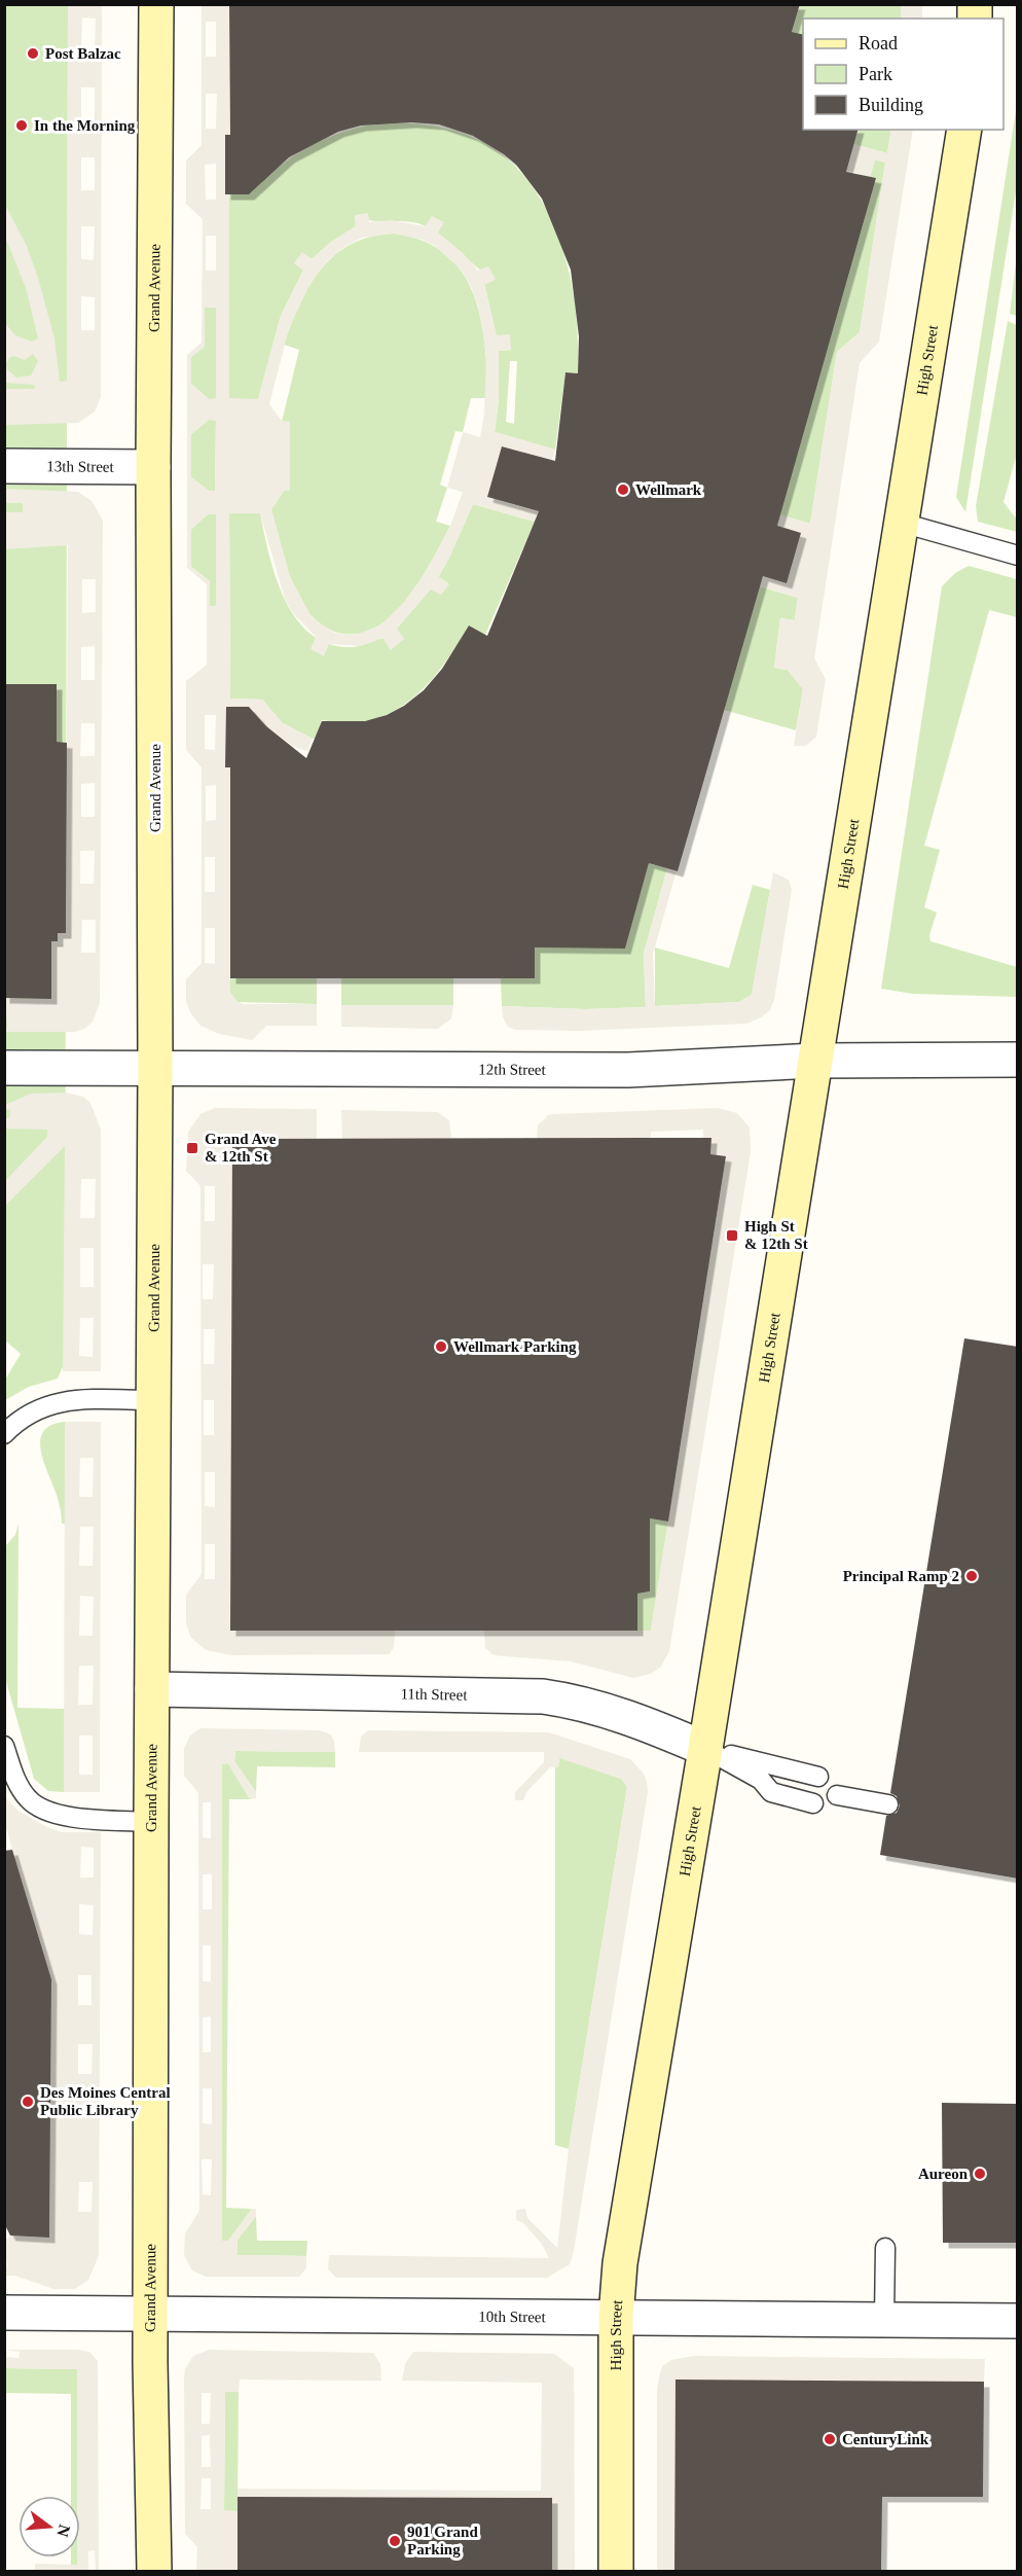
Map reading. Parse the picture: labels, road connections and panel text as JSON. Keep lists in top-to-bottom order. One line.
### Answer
{"streets":{"main road":["Grand Avenue","High Street"],"street":["13th Street","12th Street","11th Street","10th Street"]},"crossings":[["Grand Avenue","13th Street"],["Grand Avenue","12th Street"],["Grand Avenue","11th Street"],["Grand Avenue","10th Street"],["High Street","12th Street"],["High Street","11th Street"],["High Street","10th Street"]],"places":{"other":["Post Balzac","In the Morning","Wellmark","Wellmark Parking","Principal Ramp 2","Des Moines Central Public Library","Aureon","CenturyLink","901 Grand Parking"],"transit":["Grand Ave & 12th St","High St & 12th St"]},"legend":["Road","Park","Building"],"north":"right"}
